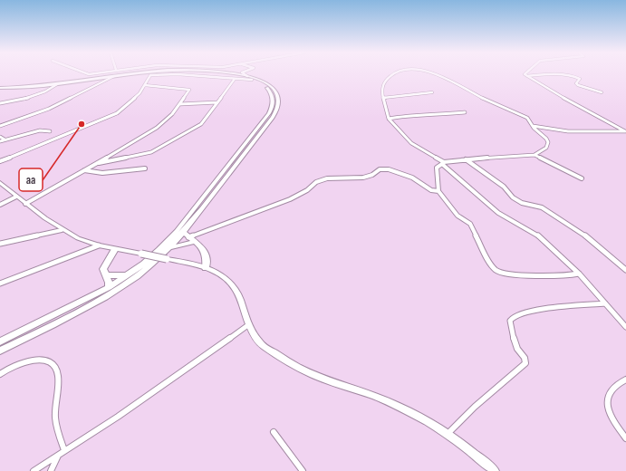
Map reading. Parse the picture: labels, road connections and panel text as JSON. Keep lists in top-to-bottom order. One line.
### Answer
{"places":["aa"]}
